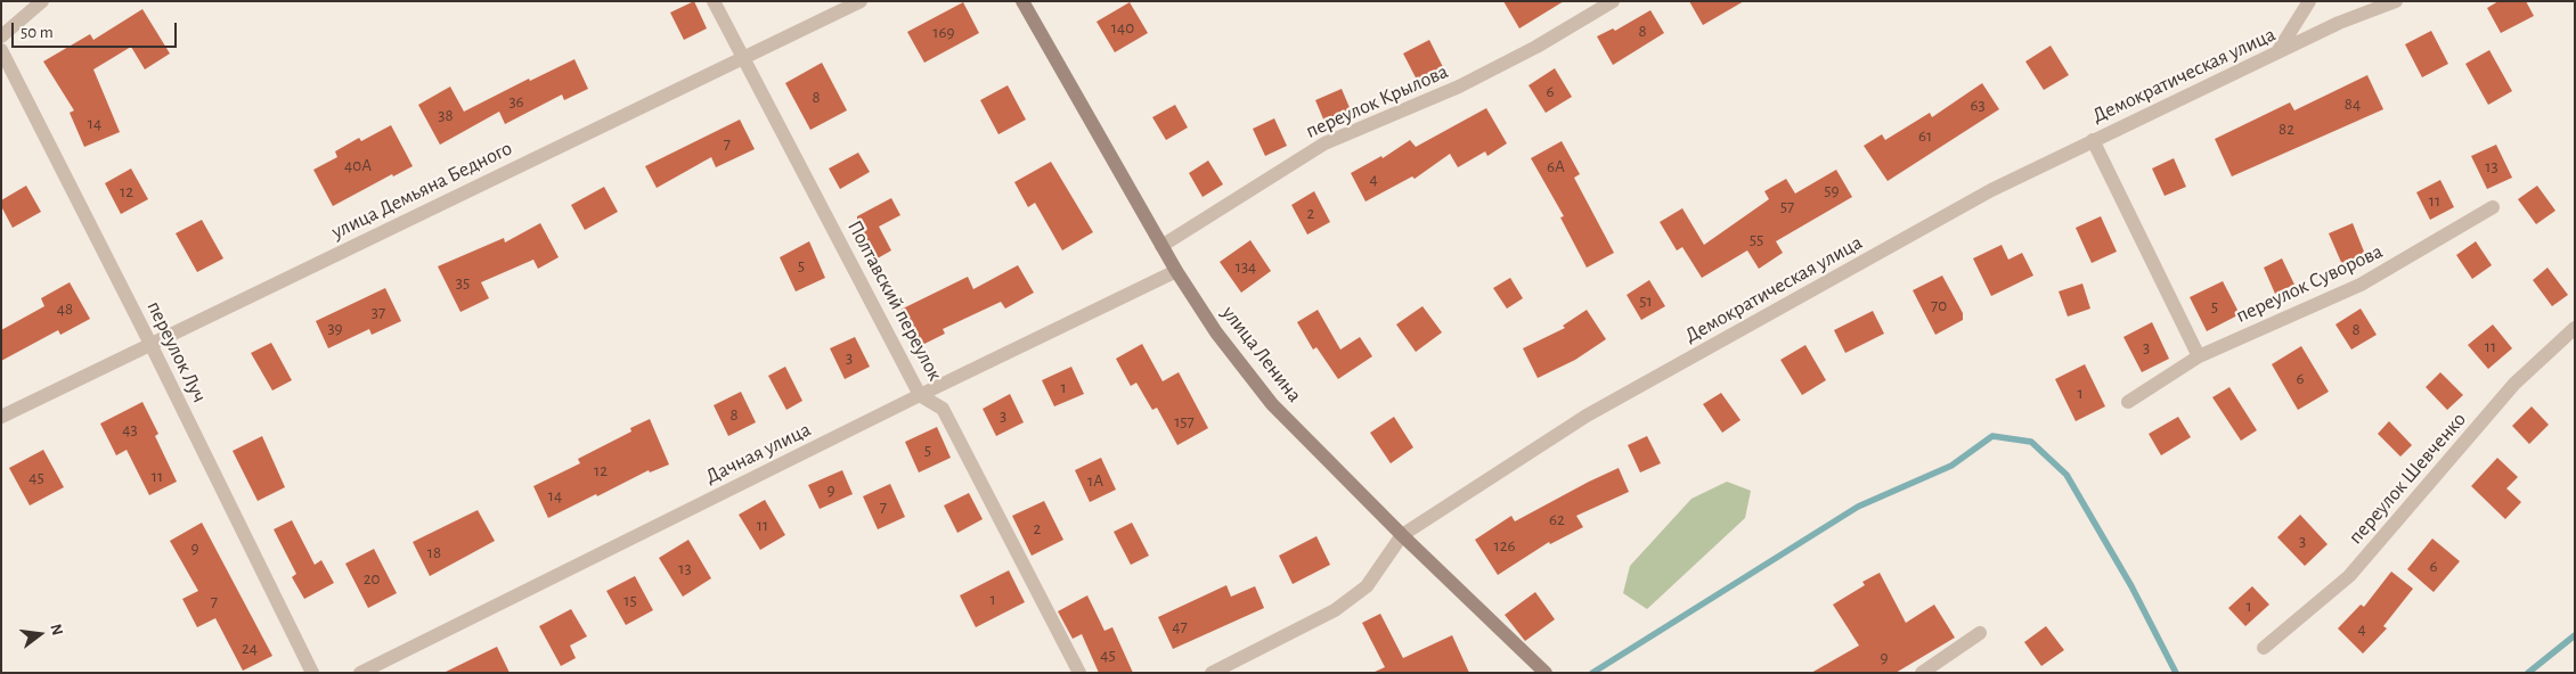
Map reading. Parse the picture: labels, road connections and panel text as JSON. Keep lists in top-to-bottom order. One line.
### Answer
{"streets":{"street":["Демократическая улица","переулок Крылова","улица Демьяна Бедного","переулок Суворова","Полтавский переулок","переулок Луч","улица Ленина","Дачная улица","переулок Шевченко"]},"crossings":[["Демократическая улица","улица Ленина"],["переулок Крылова","улица Ленина"],["улица Демьяна Бедного","Полтавский переулок"],["улица Демьяна Бедного","переулок Луч"],["Полтавский переулок","Дачная улица"],["улица Ленина","Дачная улица"]],"house_numbers":["140","8","169","6","8","36","84","63","38","14","82","61","7","40А","6А","13","4","59","12","11","57","2","55","5","134","35","51","70","5","48","37","39","8","11","3","3","6","1","1","8","3","157","43","5","12","11","45","1А","9","14","7","62","11","2","3","126","9","18","6","13","20","1","15","7","1","47","4","24","45","9"],"scale_bar":"50 m","north":"right"}
